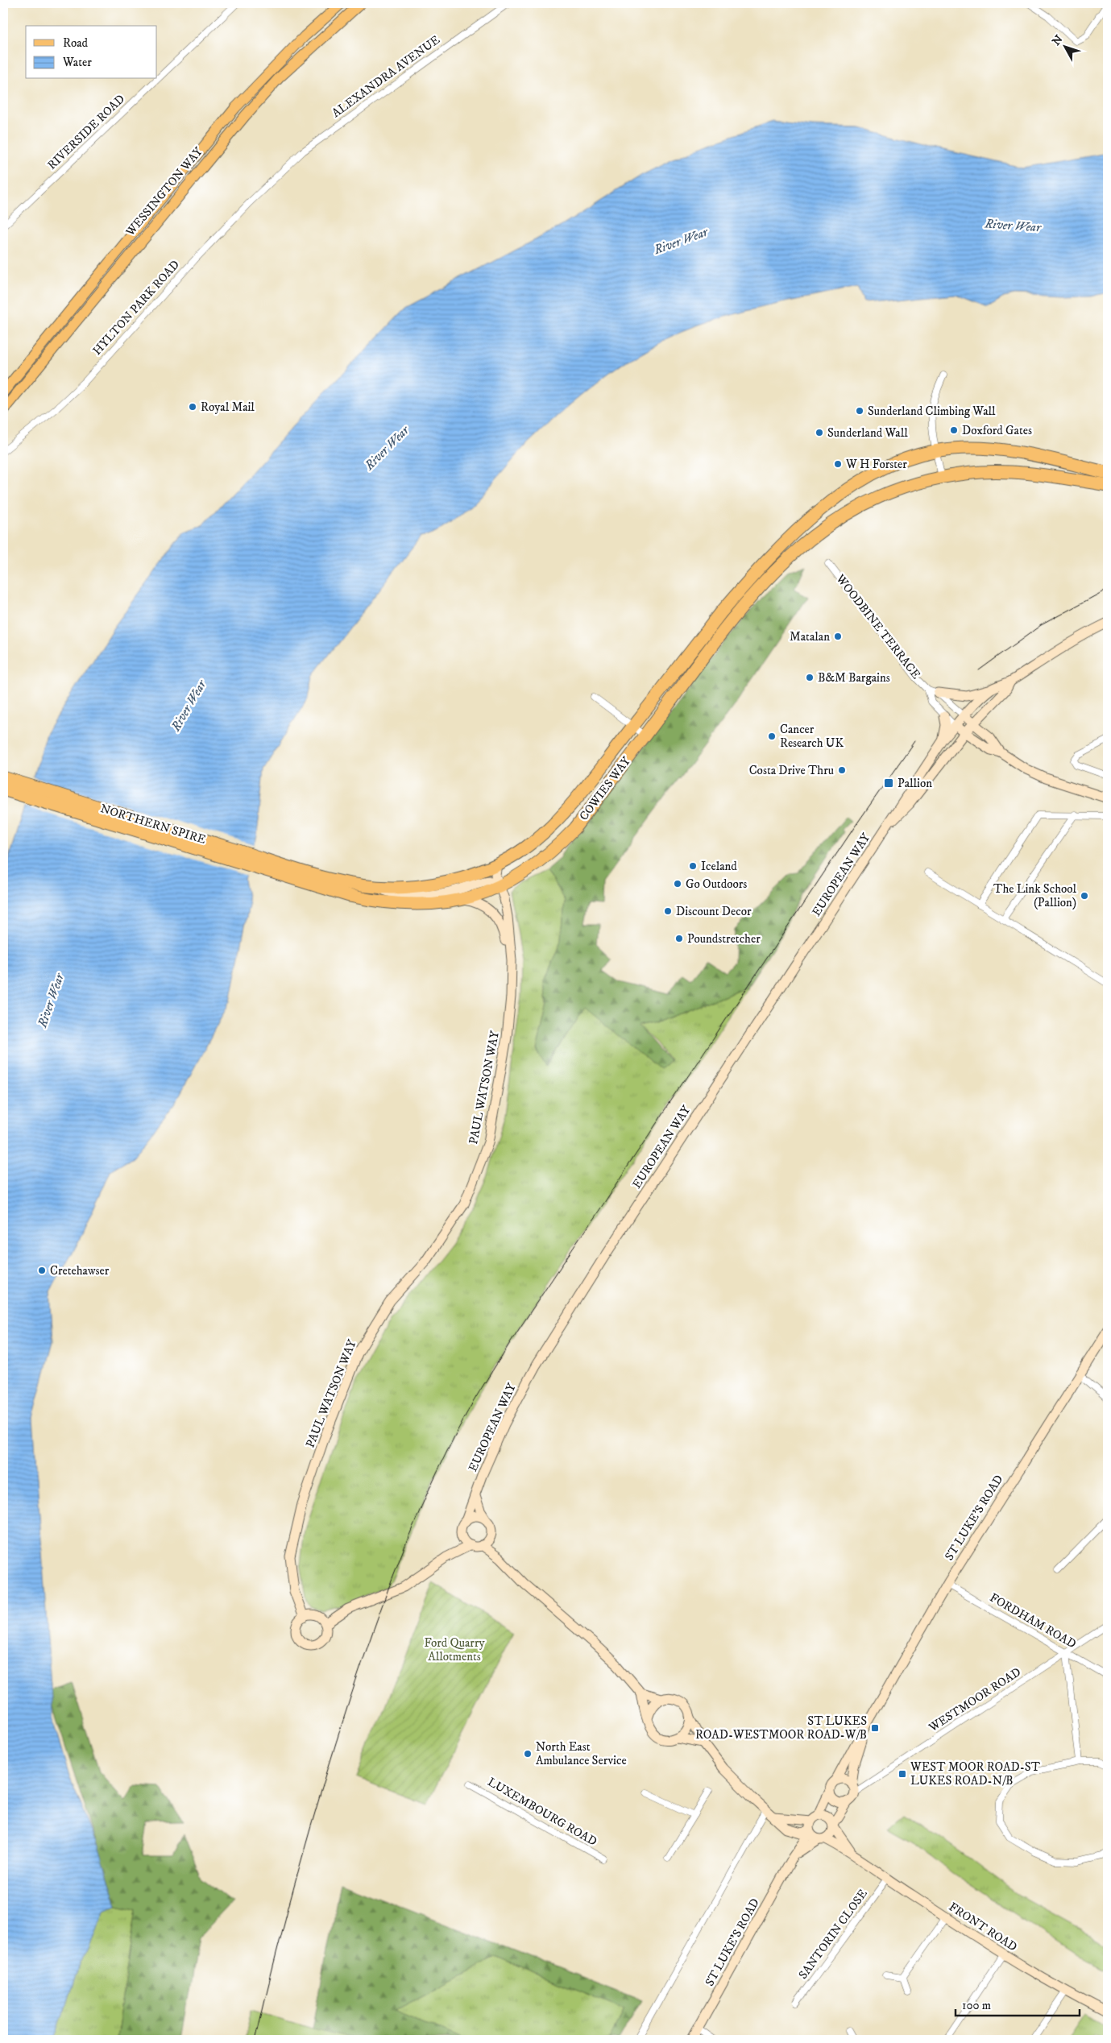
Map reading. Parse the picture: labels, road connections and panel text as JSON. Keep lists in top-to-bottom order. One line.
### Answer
{"streets":{"highway":["COWIES WAY","NORTHERN SPIRE"],"main road":["WESSINGTON WAY"],"street":["ALEXANDRA AVENUE","RIVERSIDE ROAD","HYLTON PARK ROAD","WOODBINE TERRACE","EUROPEAN WAY","PAUL WATSON WAY","ST LUKE'S ROAD","FORDHAM ROAD","WESTMOOR ROAD","LUXEMBOURG ROAD","FRONT ROAD","SANTORIN CLOSE"]},"crossings":[["ALEXANDRA AVENUE","HYLTON PARK ROAD"],["WOODBINE TERRACE","EUROPEAN WAY"],["COWIES WAY","NORTHERN SPIRE"],["COWIES WAY","PAUL WATSON WAY"],["ST LUKE'S ROAD","FORDHAM ROAD"],["ST LUKE'S ROAD","WESTMOOR ROAD"],["FORDHAM ROAD","WESTMOOR ROAD"],["FRONT ROAD","SANTORIN CLOSE"]],"water":["River Wear"],"parks":["Ford Quarry Allotments"],"places":{"other":["Royal Mail","Sunderland Climbing Wall","Doxford Gates","Sunderland Wall","W H Forster","Matalan","B&M Bargains","Cancer Research UK","Costa Drive Thru","Iceland","Go Outdoors","The Link School (Pallion)","Discount Decor","Poundstretcher","Cretehawser","North East Ambulance Service"],"transit":["Pallion","ST LUKES ROAD-WESTMOOR ROAD-W/B","WEST MOOR ROAD-ST LUKES ROAD-N/B"]},"legend":["Road","Water"],"scale_bar":"100 m","north":"top left"}
